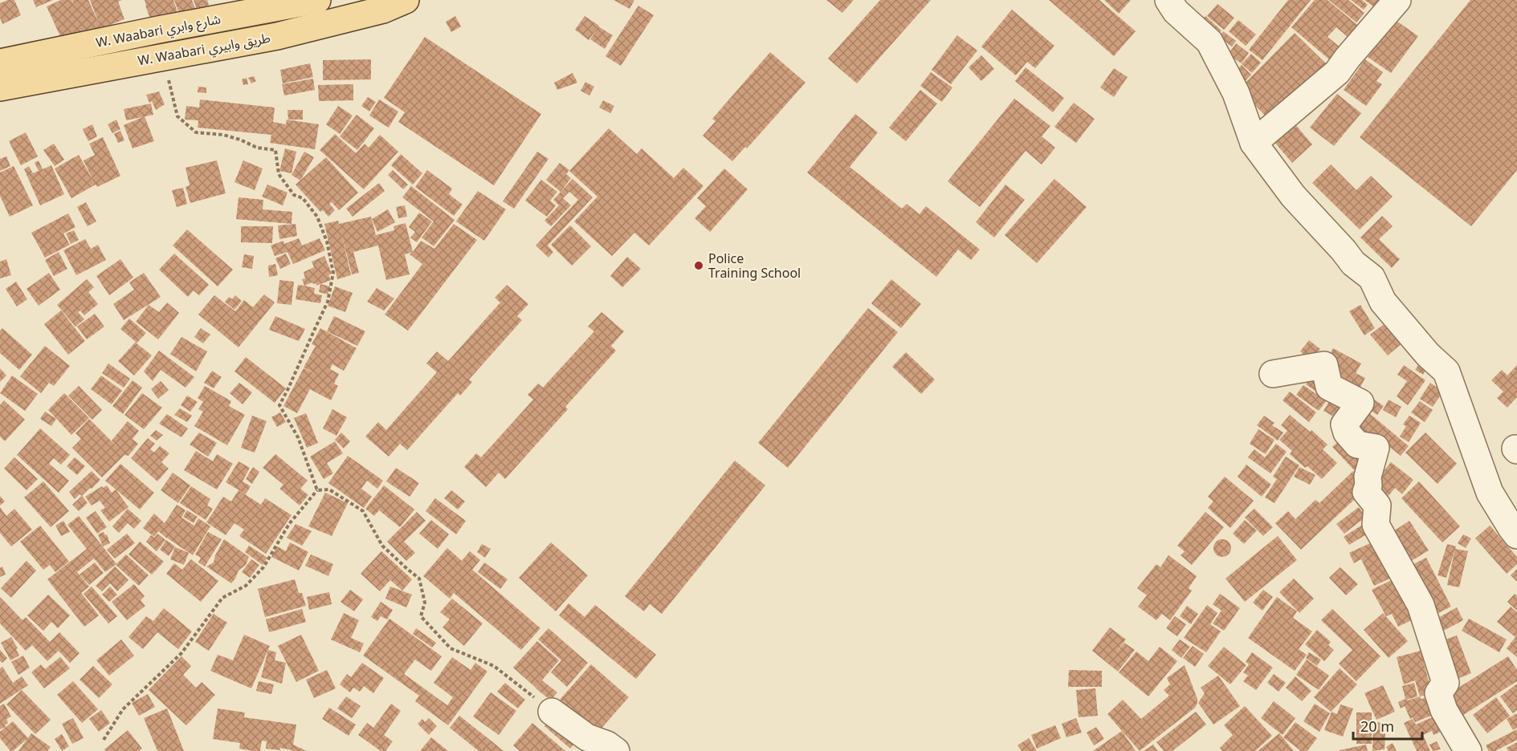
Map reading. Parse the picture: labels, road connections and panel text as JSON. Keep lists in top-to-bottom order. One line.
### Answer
{"streets":{"main road":["W. Waabari شارع وابري","W. Waabari طريق وابيري"]},"places":["Police Training School"],"scale_bar":"20 m"}
